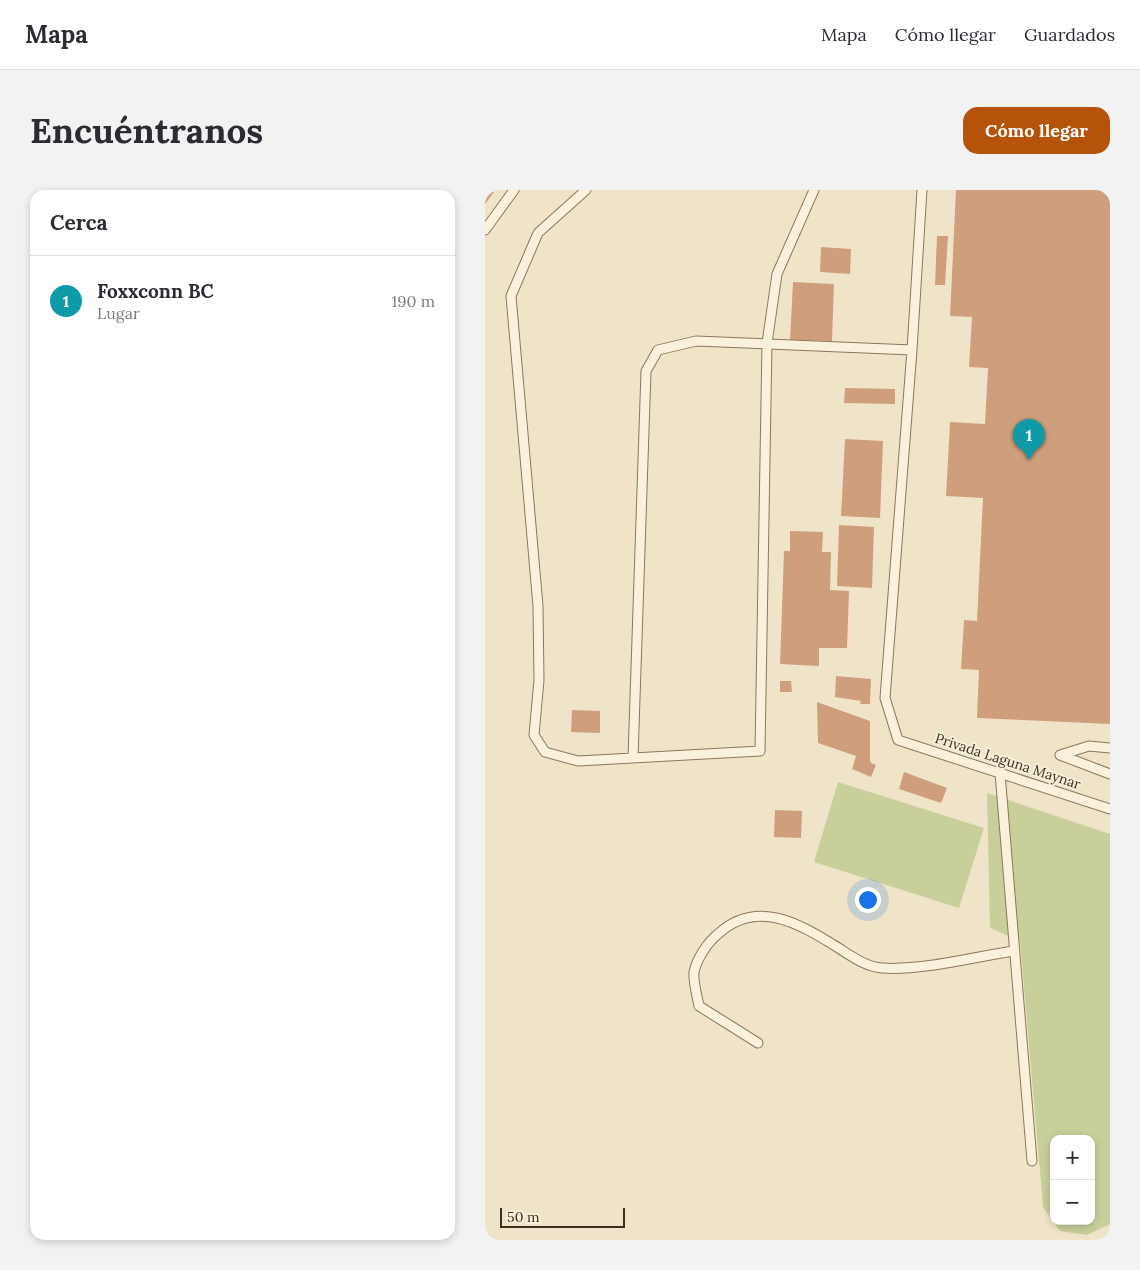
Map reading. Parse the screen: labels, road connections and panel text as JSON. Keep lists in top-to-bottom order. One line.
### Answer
{"streets":{"lane":["Privada Laguna Maynar"]},"scale_bar":"50 m","page":{"header":"Mapa","nav":["Mapa","Cómo llegar","Guardados"],"buttons":"Cómo llegar","title":"Encuéntranos","heading":"Cerca","list":[{"mark":"1","name":"Foxxconn BC","note":"Lugar","value":"190 m"}],"pins":"1","map_buttons":["+","−"],"scale":"50 m"}}
